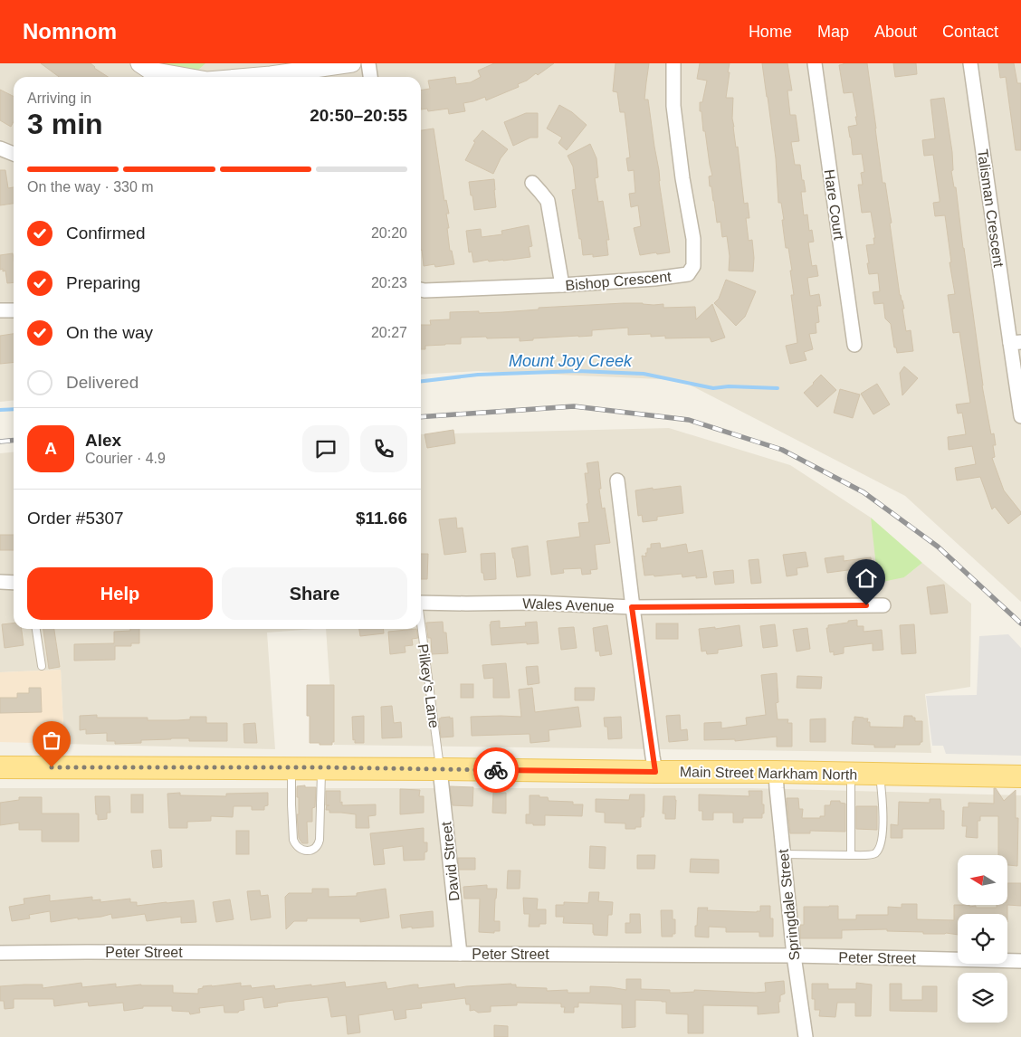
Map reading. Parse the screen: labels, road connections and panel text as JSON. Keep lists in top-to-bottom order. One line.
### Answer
{"streets":{"main road":["Main Street Markham North"],"street":["Hare Court","Talisman Crescent","Bishop Crescent","Wales Avenue","David Street","Springdale Street","Peter Street"],"lane":["Pilkey's Lane"]},"crossings":[["Pilkey's Lane","Main Street Markham North"],["Pilkey's Lane","David Street"],["Main Street Markham North","David Street"],["Main Street Markham North","Springdale Street"],["David Street","Peter Street"],["Springdale Street","Peter Street"]],"water":["Mount Joy Creek"],"north":"left","page":{"header":"Nomnom","nav":["Home","Map","About","Contact"],"heading":["3 min","Arriving in","20:50–20:55"],"panel":["Alex","Courier · 4.9","Order #5307","$11.66"],"bar":"On the way · 330 m","list":[["Confirmed","20:20"],["Preparing","20:23"],["On the way","20:27"],"Delivered"],"round":"A","buttons":["Help","Share"]}}
